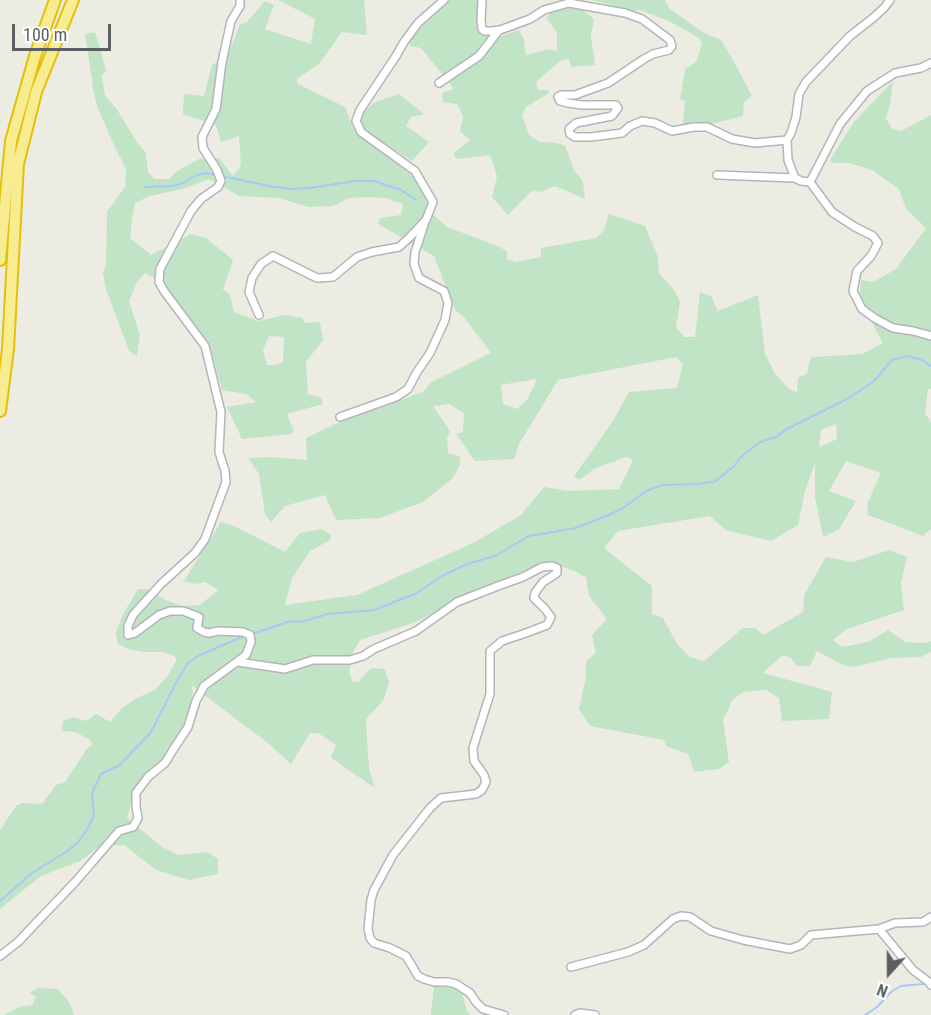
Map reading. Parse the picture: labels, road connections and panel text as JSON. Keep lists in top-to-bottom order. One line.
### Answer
{"scale_bar":"100 m","north":"bottom"}
